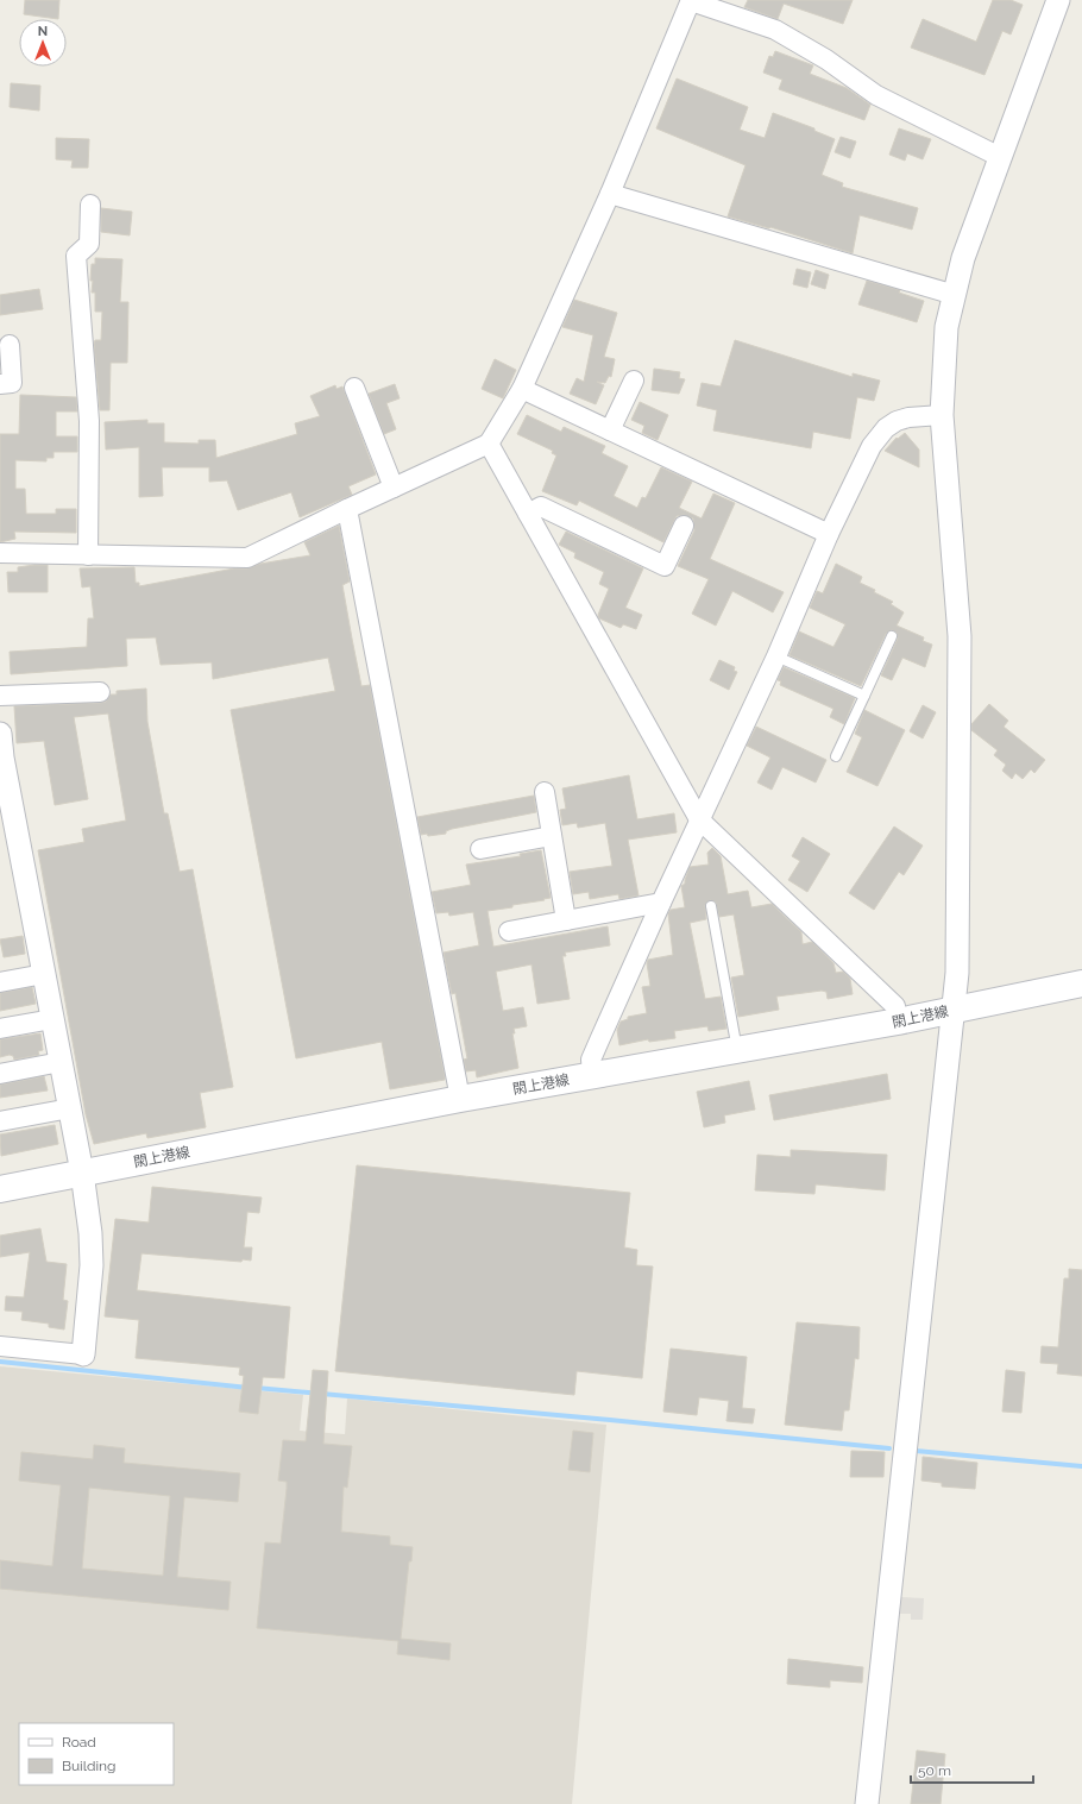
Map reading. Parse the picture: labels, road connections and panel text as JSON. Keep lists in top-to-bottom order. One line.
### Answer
{"streets":{"main road":["閖上港線"]},"legend":["Road","Building"],"scale_bar":"50 m","north":"top"}
